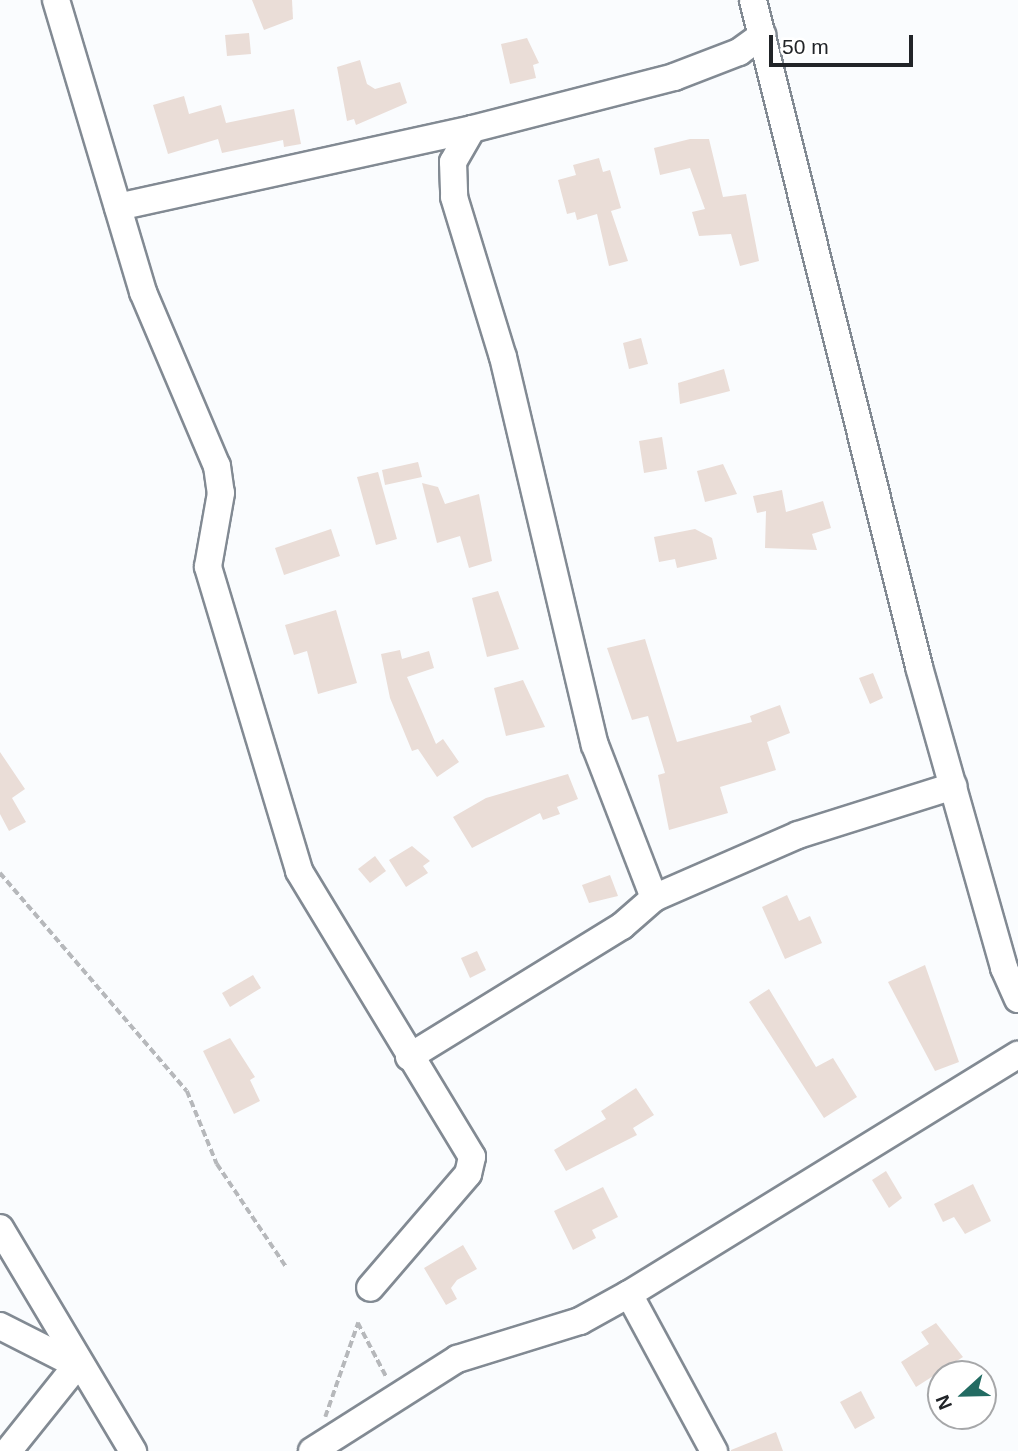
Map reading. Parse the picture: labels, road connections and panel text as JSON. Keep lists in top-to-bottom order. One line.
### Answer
{"scale_bar":"50 m","north":"left"}
